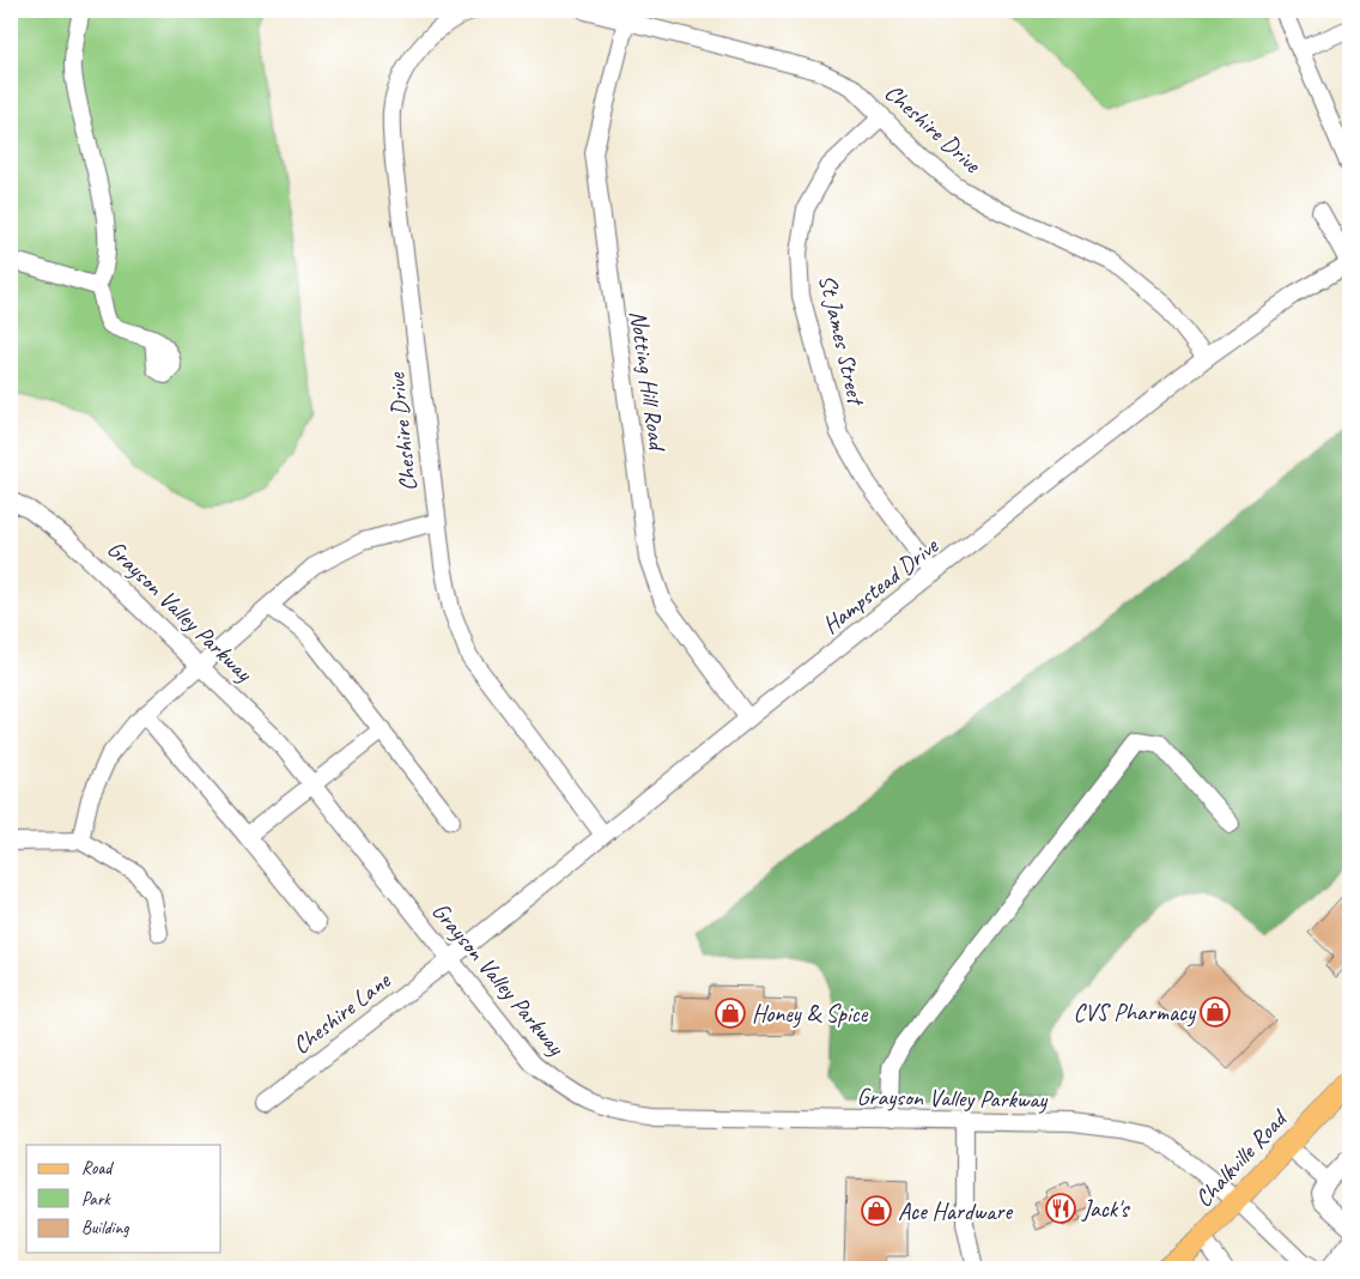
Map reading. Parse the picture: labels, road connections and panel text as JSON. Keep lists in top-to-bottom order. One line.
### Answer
{"streets":{"main road":["Chalkville Road"],"street":["Cheshire Drive","St James Street","Notting Hill Road","Hampstead Drive","Grayson Valley Parkway","Cheshire Lane"]},"crossings":[["Cheshire Drive","St James Street"],["Cheshire Drive","Notting Hill Road"],["Cheshire Drive","Hampstead Drive"],["St James Street","Hampstead Drive"],["Notting Hill Road","Hampstead Drive"],["Hampstead Drive","Grayson Valley Parkway"],["Hampstead Drive","Cheshire Lane"],["Grayson Valley Parkway","Cheshire Lane"],["Grayson Valley Parkway","Chalkville Road"]],"places":{"shop":["CVS Pharmacy","Honey & Spice","Ace Hardware"],"restaurant":["Jack's"]},"legend":["Road","Park","Building"]}
